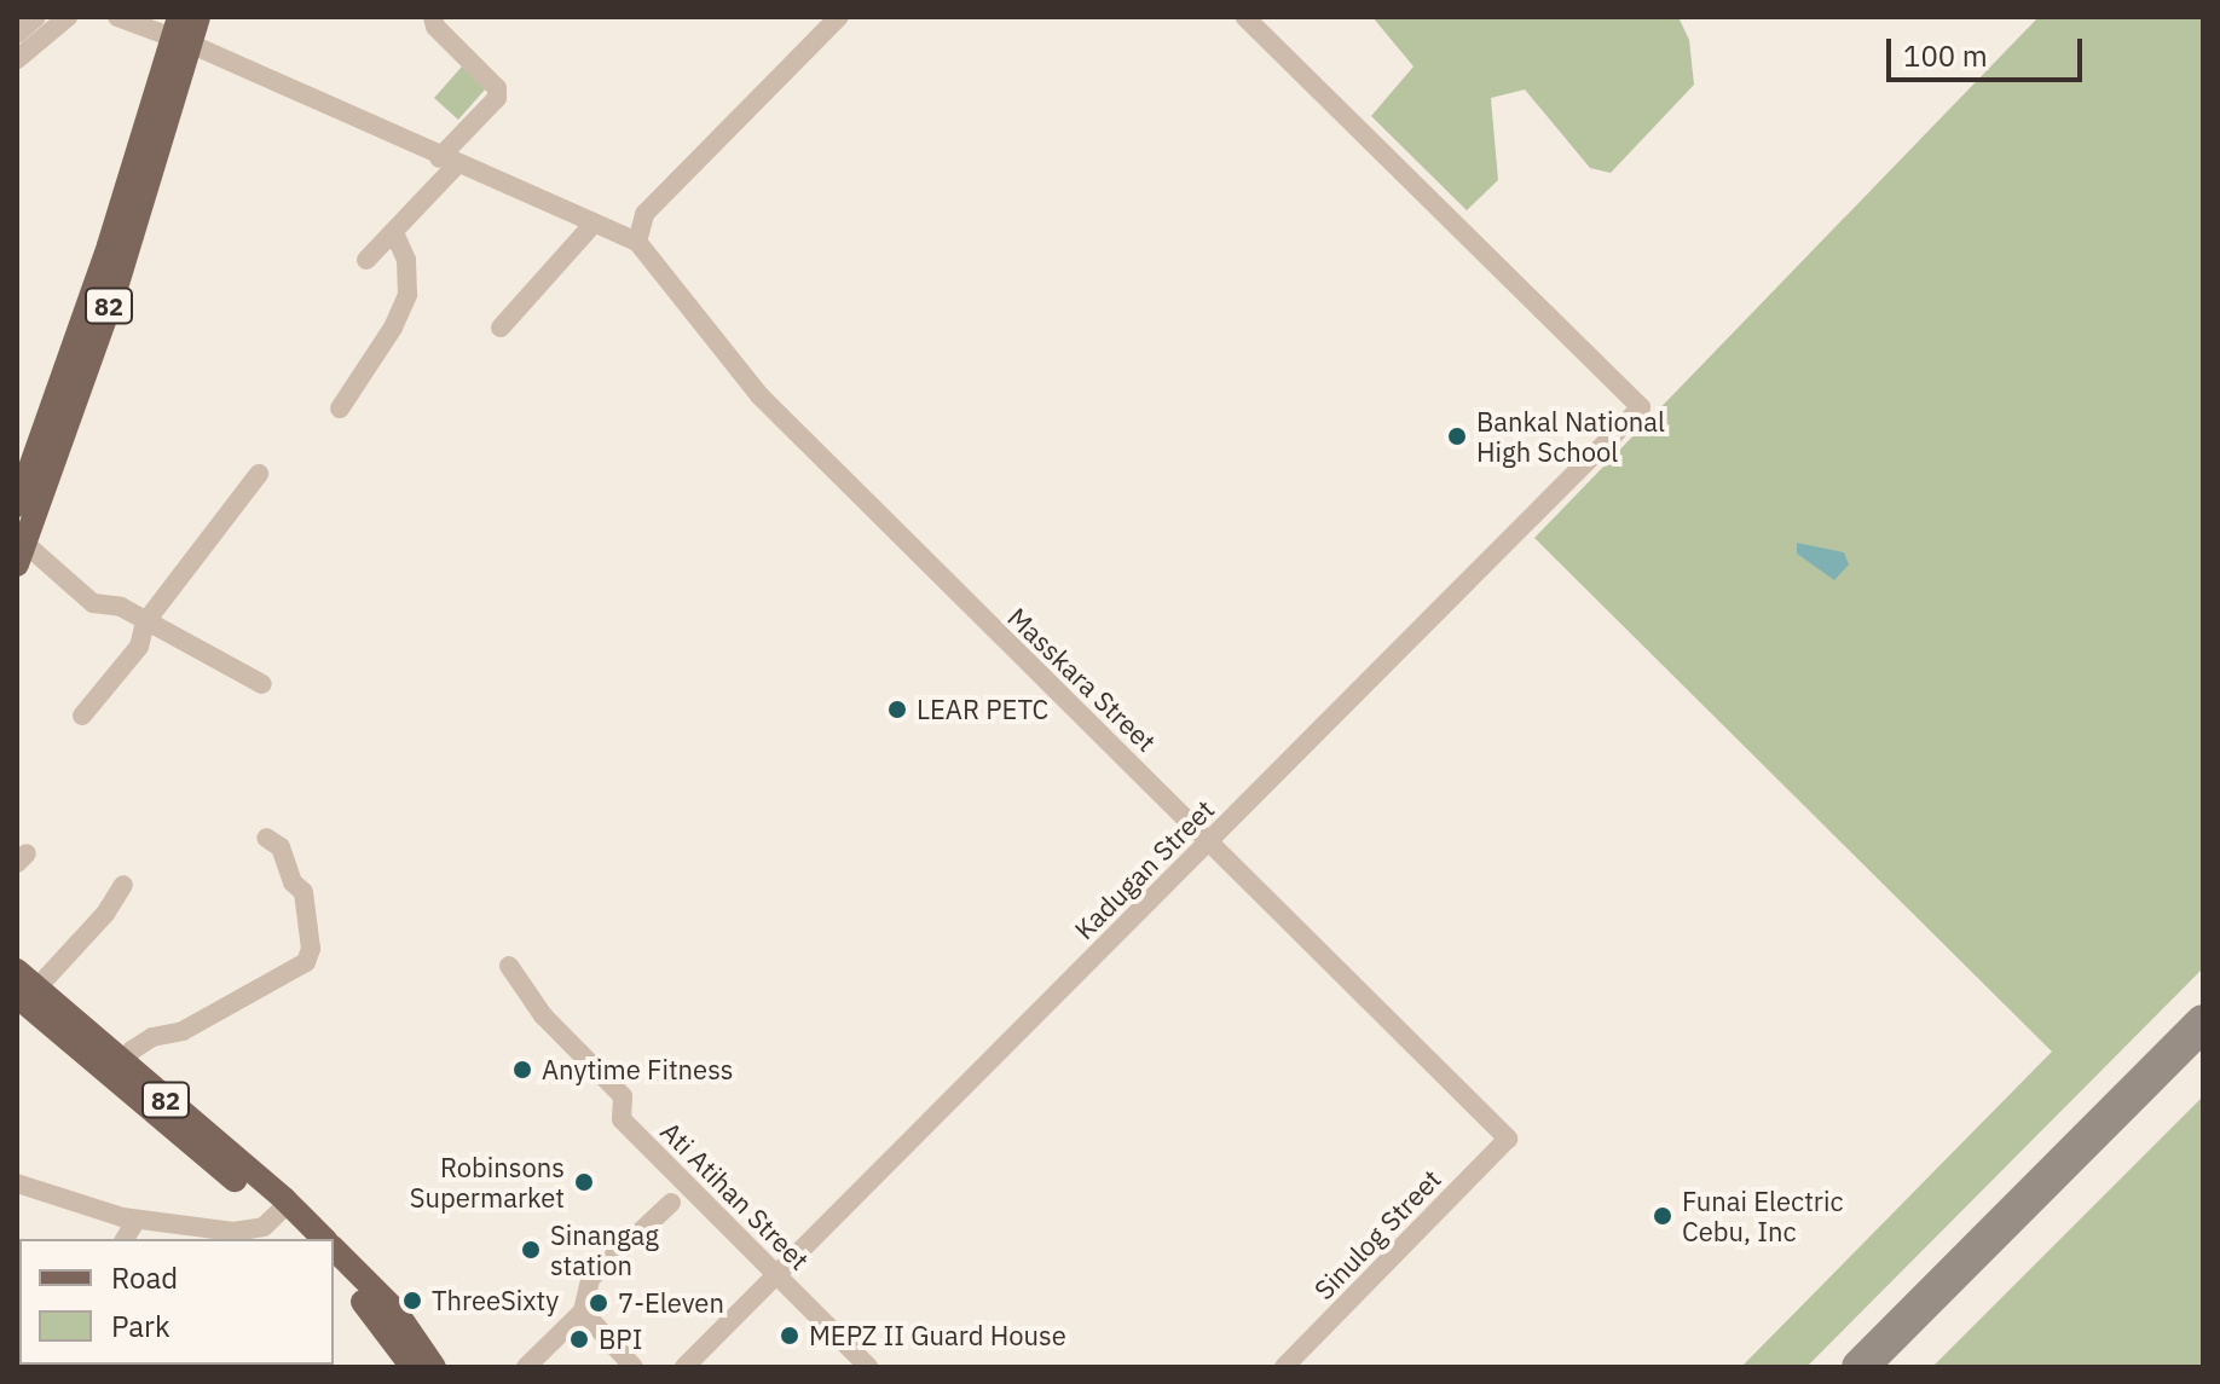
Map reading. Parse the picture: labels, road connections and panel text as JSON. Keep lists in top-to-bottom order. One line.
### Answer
{"streets":{"main road":["82"],"street":["Masskara Street","Kadugan Street","Ati Atihan Street","Sinulog Street"]},"crossings":[["Masskara Street","Kadugan Street"],["Masskara Street","Sinulog Street"],["Kadugan Street","Ati Atihan Street"]],"places":["Bankal National High School","LEAR PETC","Anytime Fitness","Robinsons Supermarket","Funai Electric Cebu, Inc","Sinangag station","ThreeSixty","7-Eleven","MEPZ II Guard House","BPI"],"legend":["Road","Park"],"scale_bar":"100 m"}
